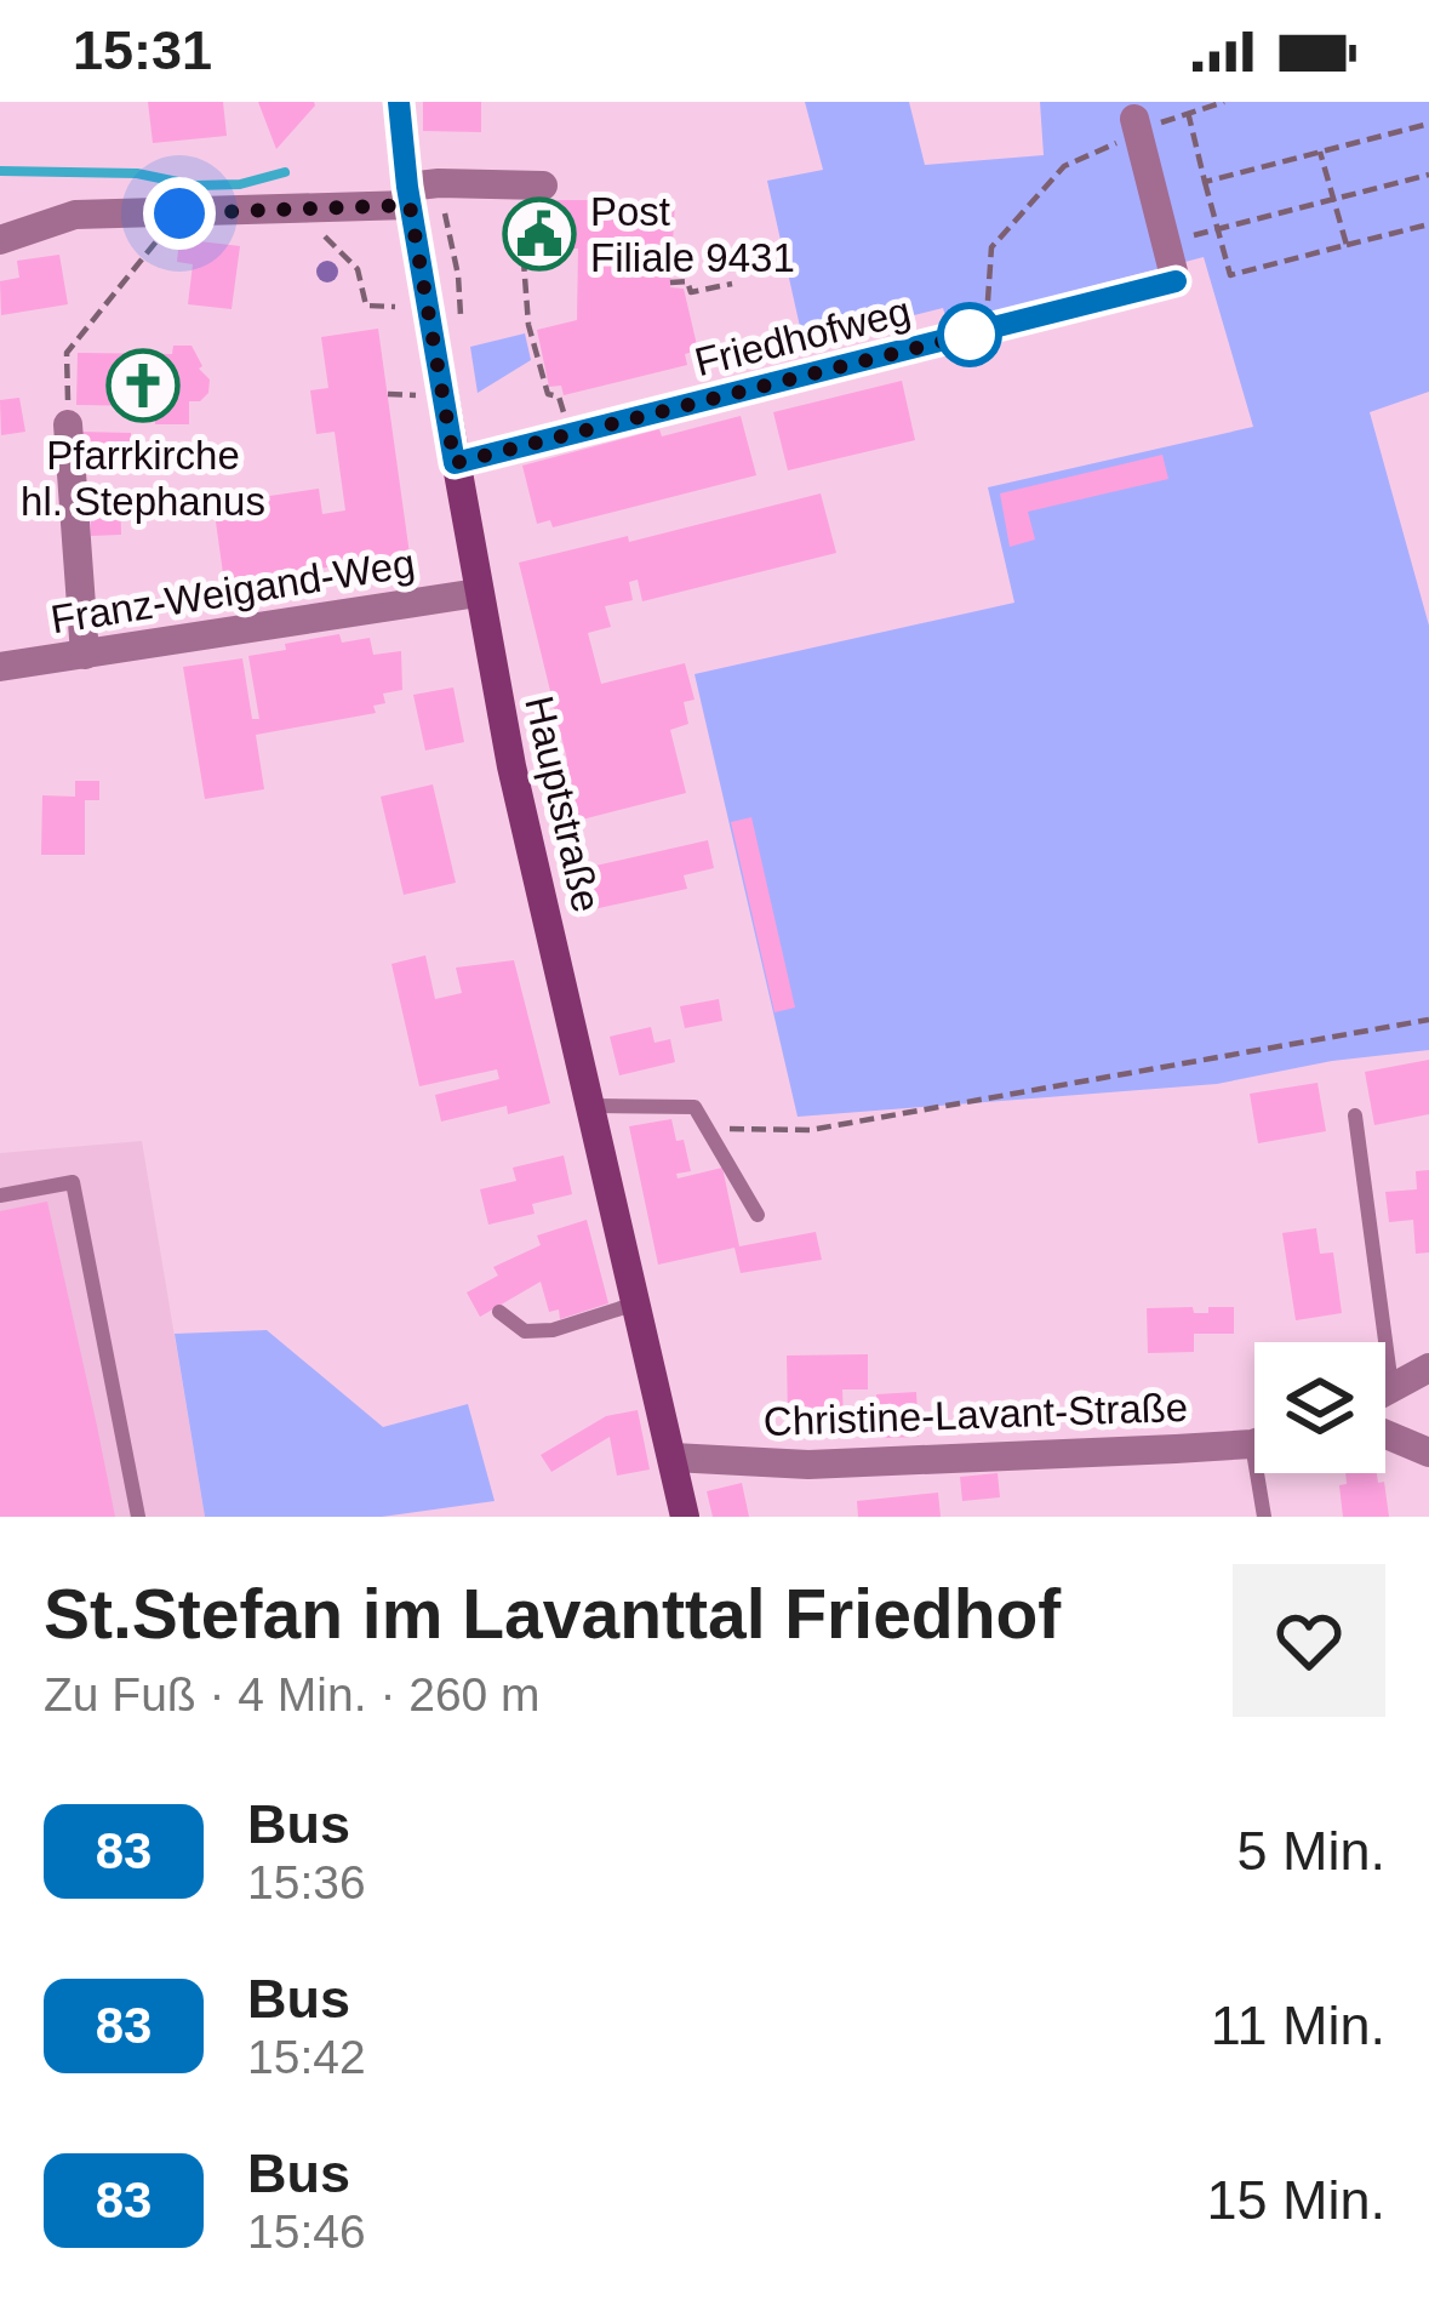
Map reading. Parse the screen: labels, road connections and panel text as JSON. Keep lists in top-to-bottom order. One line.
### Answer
{"streets":{"main road":["Hauptstraße"],"street":["Friedhofweg","Franz-Weigand-Weg","Christine-Lavant-Straße"]},"crossings":[["Friedhofweg","Hauptstraße"],["Franz-Weigand-Weg","Hauptstraße"],["Hauptstraße","Christine-Lavant-Straße"]],"places":{"public building":["Post Filiale 9431"],"church":["Pfarrkirche hl. Stephanus"]},"lines":["bus line 83"],"page":{"status":"15:31","heading":["St.Stefan im Lavanttal Friedhof","Zu Fuß · 4 Min. · 260 m"],"list":[{"mark":"83","name":"Bus","note":"15:36","value":"5 Min."},{"mark":"83","name":"Bus","note":"15:42","value":"11 Min."},{"mark":"83","name":"Bus","note":"15:46","value":"15 Min."}]}}
